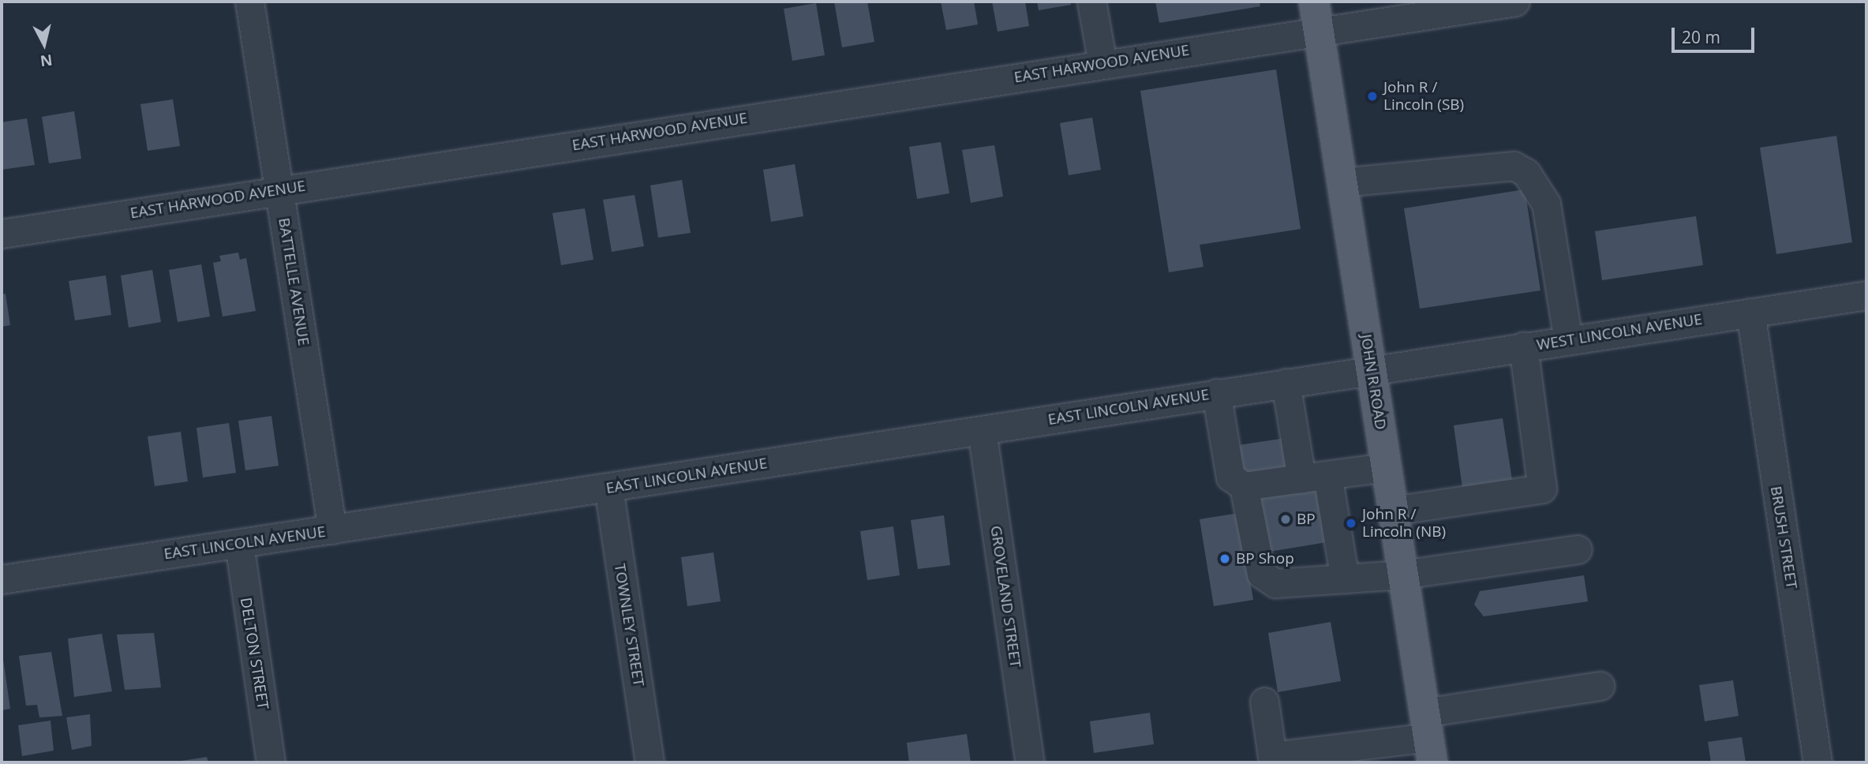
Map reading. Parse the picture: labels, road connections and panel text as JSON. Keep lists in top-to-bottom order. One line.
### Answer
{"streets":{"main road":["JOHN R ROAD"],"street":["EAST HARWOOD AVENUE","BATTELLE AVENUE","WEST LINCOLN AVENUE","EAST LINCOLN AVENUE","BRUSH STREET","GROVELAND STREET","TOWNLEY STREET","DELTON STREET"]},"crossings":[["EAST HARWOOD AVENUE","BATTELLE AVENUE"],["EAST HARWOOD AVENUE","JOHN R ROAD"],["BATTELLE AVENUE","EAST LINCOLN AVENUE"],["WEST LINCOLN AVENUE","JOHN R ROAD"],["WEST LINCOLN AVENUE","EAST LINCOLN AVENUE"],["WEST LINCOLN AVENUE","BRUSH STREET"],["JOHN R ROAD","EAST LINCOLN AVENUE"],["EAST LINCOLN AVENUE","GROVELAND STREET"],["EAST LINCOLN AVENUE","TOWNLEY STREET"],["EAST LINCOLN AVENUE","DELTON STREET"]],"places":["John R / Lincoln (SB)","BP","John R / Lincoln (NB)","BP Shop"],"scale_bar":"20 m","north":"bottom"}
